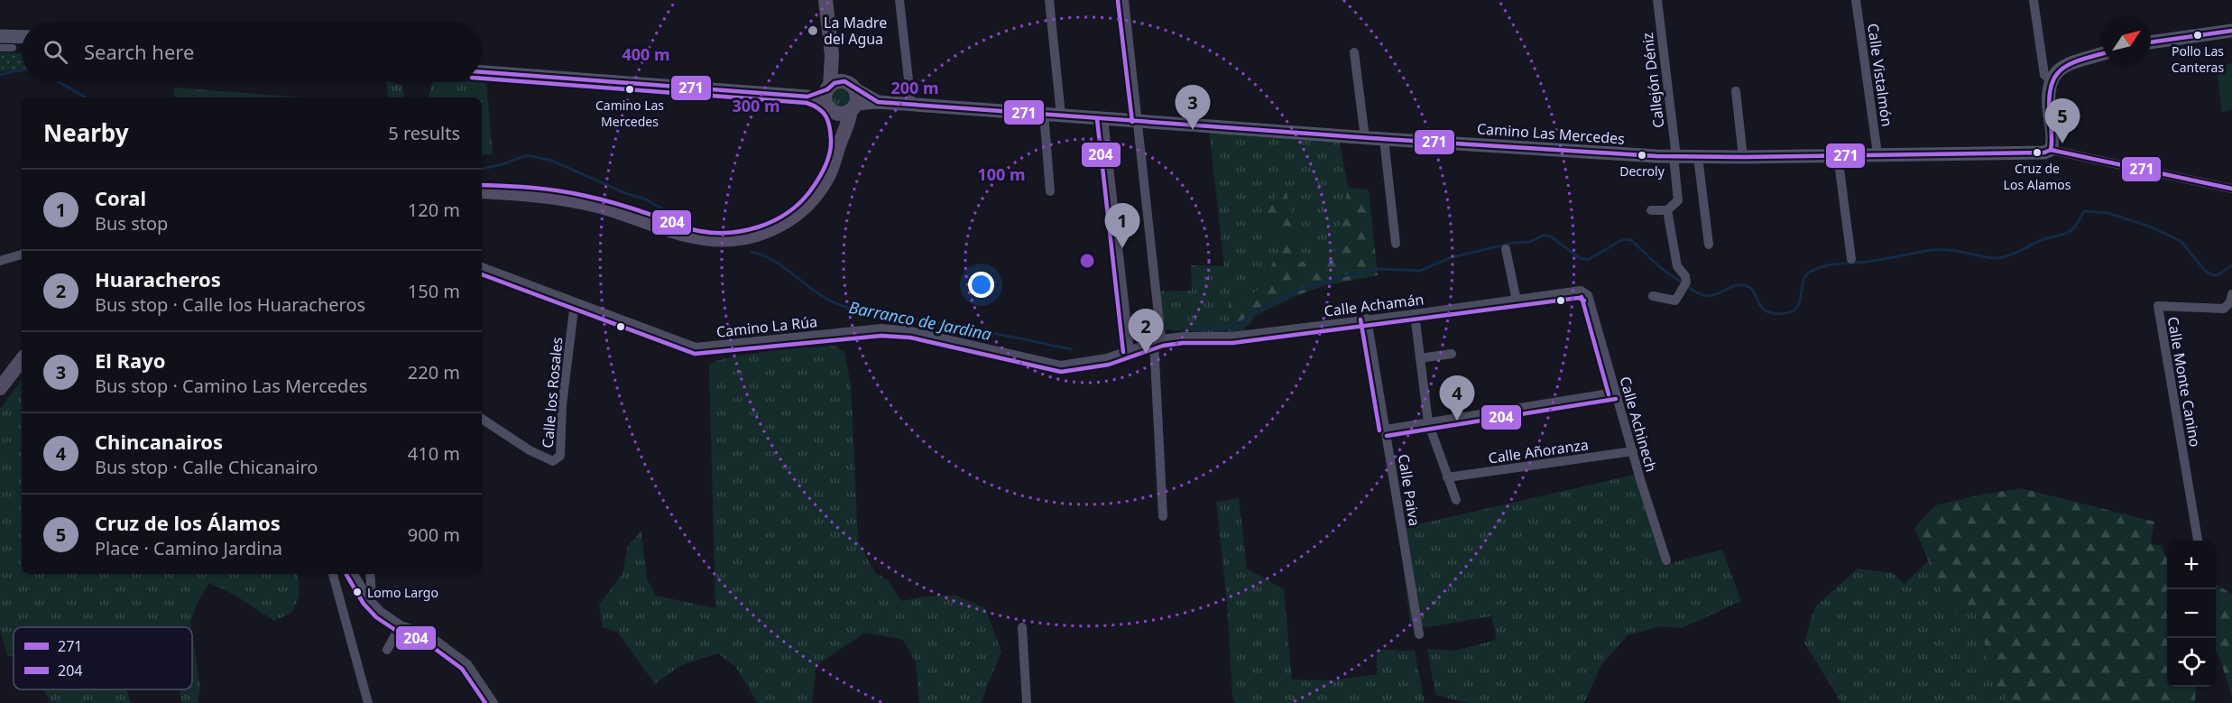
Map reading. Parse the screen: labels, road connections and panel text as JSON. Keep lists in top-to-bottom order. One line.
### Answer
{"streets":{"main road":["Camino Las Mercedes"],"street":["Calle Vistalmón","Callejón Déniz","Calle Achamán","Camino La Rúa","Calle Monte Canino","Calle los Rosales","Calle Achinech","Calle Añoranza","Calle Paiva"]},"crossings":[["Calle Vistalmón","Camino Las Mercedes"],["Callejón Déniz","Camino Las Mercedes"],["Calle Achamán","Camino La Rúa"],["Calle Achamán","Calle Achinech"],["Calle Achamán","Calle Paiva"],["Camino La Rúa","Calle los Rosales"],["Calle Achinech","Calle Añoranza"]],"water":["Barranco de Jardina"],"places":["La Madre del Agua","Pollo Las Canteras","Camino Las Mercedes","Cruz de Los Alamos","Decroly","Lomo Largo"],"lines":["transit line 204","transit line 271"],"legend":["271","204"],"north":"top right","page":{"search":"Search here","pins":["3","5","1","2","4"],"heading":["Nearby","5 results"],"list":[{"mark":"1","name":"Coral","note":"Bus stop","value":"120 m"},{"mark":"2","name":"Huaracheros","note":"Bus stop · Calle los Huaracheros","value":"150 m"},{"mark":"3","name":"El Rayo","note":"Bus stop · Camino Las Mercedes","value":"220 m"},{"mark":"4","name":"Chincanairos","note":"Bus stop · Calle Chicanairo","value":"410 m"},{"mark":"5","name":"Cruz de los Álamos","note":"Place · Camino Jardina","value":"900 m"}],"map_buttons":["+","−"]},"rings":["400 m","200 m","300 m","100 m"]}
